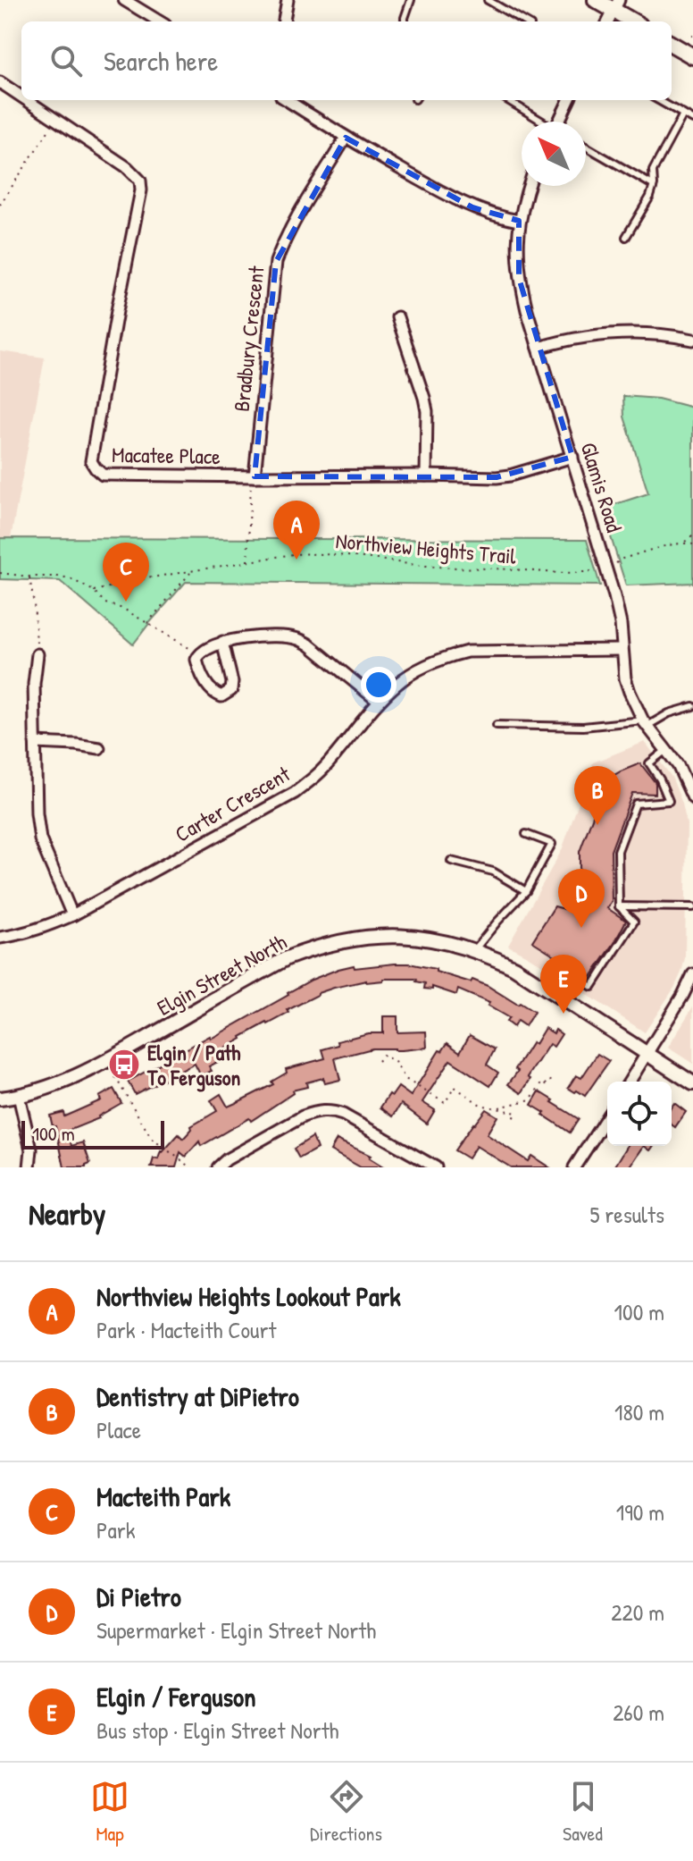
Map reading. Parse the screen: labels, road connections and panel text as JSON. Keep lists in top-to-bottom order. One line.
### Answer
{"streets":{"street":["Bradbury Crescent","Macatee Place","Glamis Road","Carter Crescent","Elgin Street North"],"path":["Northview Heights Trail"]},"crossings":[["Bradbury Crescent","Macatee Place"],["Macatee Place","Glamis Road"],["Glamis Road","Carter Crescent"]],"places":{"bus stop":["Elgin / Path To Ferguson"]},"scale_bar":"100 m","north":"top left","page":{"search":"Search here","pins":["A","C","B","D","E"],"scale":"100 m","heading":["Nearby","5 results"],"list":[{"mark":"A","name":"Northview Heights Lookout Park","note":"Park · Macteith Court","value":"100 m"},{"mark":"B","name":"Dentistry at DiPietro","note":"Place","value":"180 m"},{"mark":"C","name":"Macteith Park","note":"Park","value":"190 m"},{"mark":"D","name":"Di Pietro","note":"Supermarket · Elgin Street North","value":"220 m"},{"mark":"E","name":"Elgin / Ferguson","note":"Bus stop · Elgin Street North","value":"260 m"}],"nav":["Map","Directions","Saved"]}}
